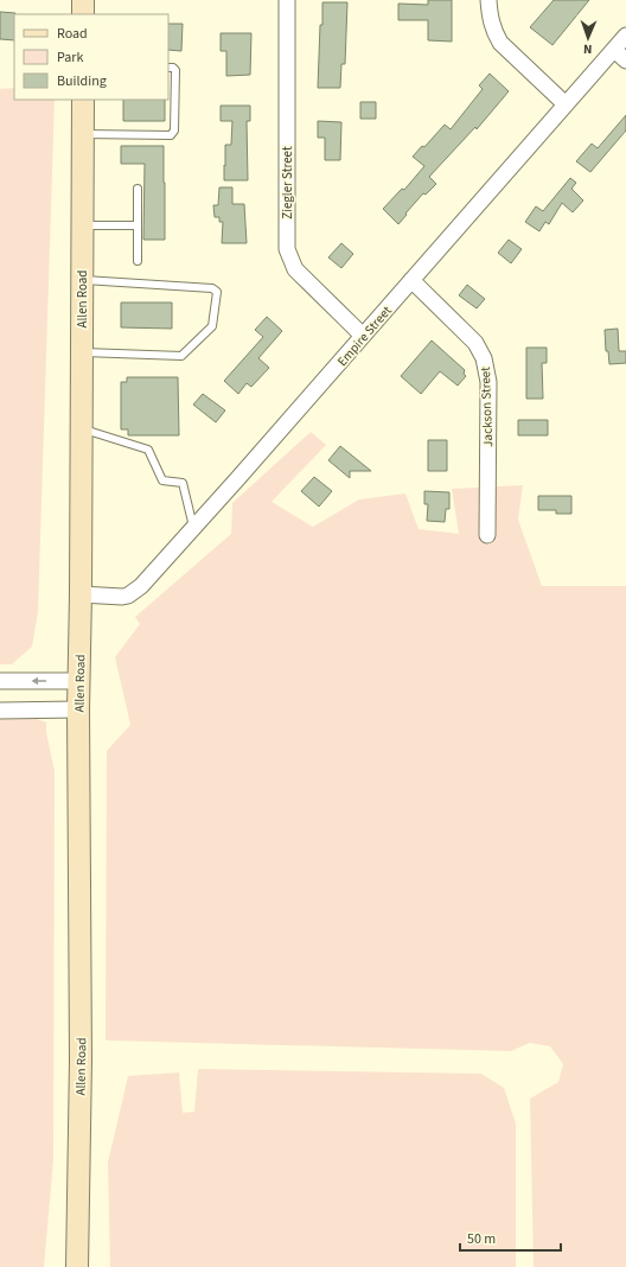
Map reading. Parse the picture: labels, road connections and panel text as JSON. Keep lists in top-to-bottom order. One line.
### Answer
{"streets":{"main road":["Allen Road"],"street":["Ziegler Street","Empire Street","Jackson Street"]},"crossings":[["Ziegler Street","Empire Street"],["Allen Road","Empire Street"],["Empire Street","Jackson Street"]],"legend":["Road","Park","Building"],"scale_bar":"50 m","north":"bottom"}
